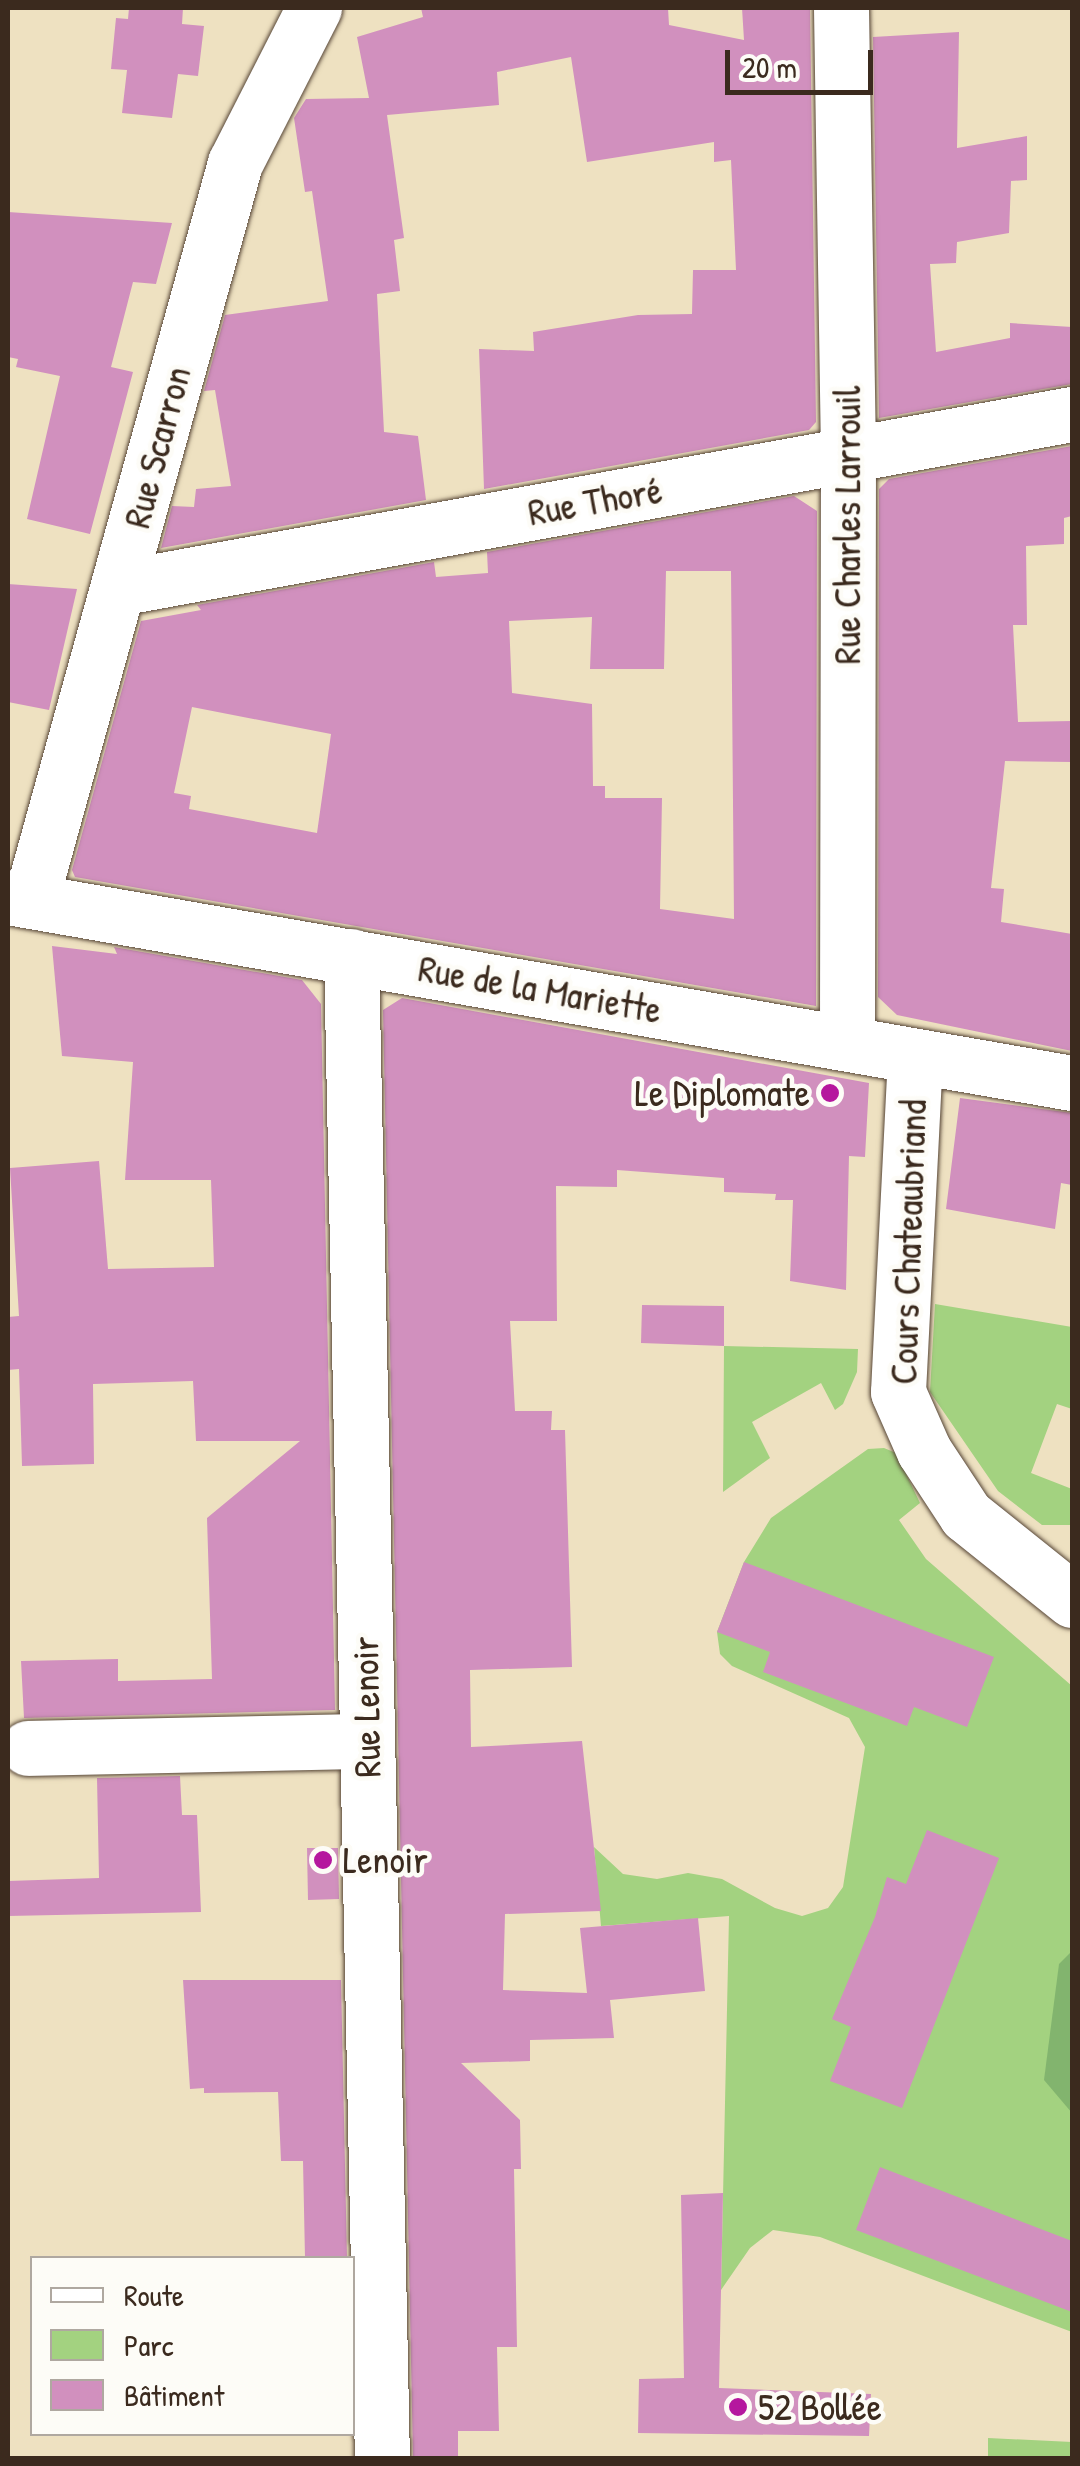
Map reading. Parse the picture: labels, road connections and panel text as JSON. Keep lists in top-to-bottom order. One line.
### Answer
{"streets":{"street":["Rue Scarron","Rue Thoré","Rue Charles Larrouil","Rue de la Mariette","Cours Chateaubriand","Rue Lenoir"]},"crossings":[["Rue Scarron","Rue Thoré"],["Rue Scarron","Rue de la Mariette"],["Rue Thoré","Rue Charles Larrouil"],["Rue Charles Larrouil","Rue de la Mariette"],["Rue de la Mariette","Cours Chateaubriand"],["Rue de la Mariette","Rue Lenoir"]],"places":["Le Diplomate","Lenoir","52 Bollée"],"legend":["Route","Parc","Bâtiment"],"scale_bar":"20 m"}
